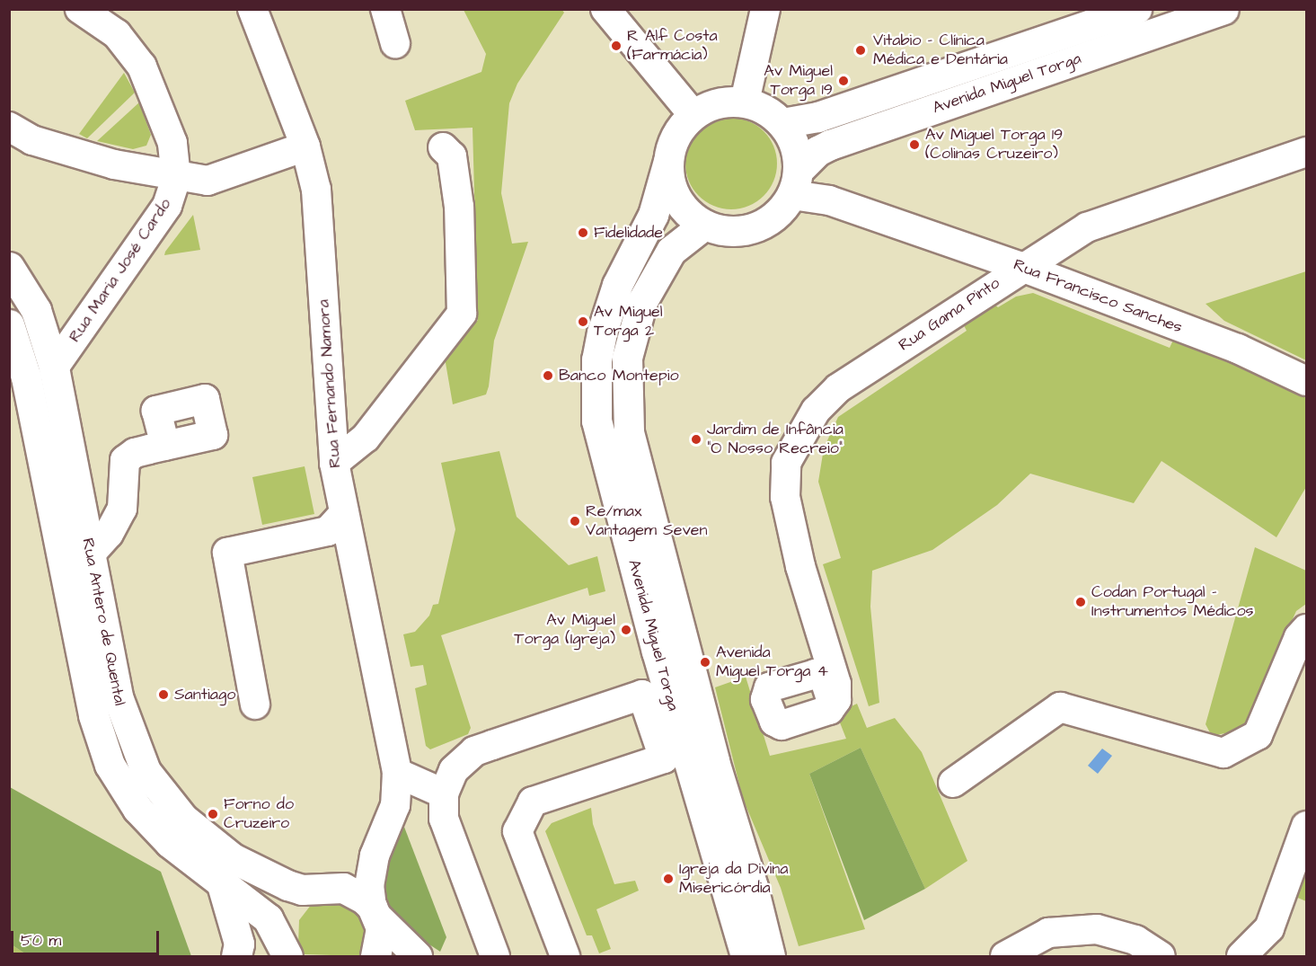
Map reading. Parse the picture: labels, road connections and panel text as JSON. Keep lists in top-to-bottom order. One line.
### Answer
{"streets":{"main road":["Avenida Miguel Torga","Rua Antero de Quental"],"street":["Rua Maria José Cardo","Rua Francisco Sanches","Rua Gama Pinto","Rua Fernando Namora"]},"crossings":[["Avenida Miguel Torga","Rua Francisco Sanches"],["Rua Maria José Cardo","Rua Antero de Quental"],["Rua Francisco Sanches","Rua Gama Pinto"]],"places":["R Alf Costa (Farmácia)","Vitabio - Clínica Médica e Dentária","Av Miguel Torga 19","Av Miguel Torga 19 (Colinas Cruzeiro)","Fidelidade","Av Miguel Torga 2","Banco Montepio","Jardim de Infância \"O Nosso Recreio\"","Re/max Vantagem Seven","Codan Portugal - Instrumentos Médicos","Av Miguel Torga (Igreja)","Avenida Miguel Torga 4","Santiago","Forno do Cruzeiro","Igreja da Divina Misericórdia"],"scale_bar":"50 m"}
